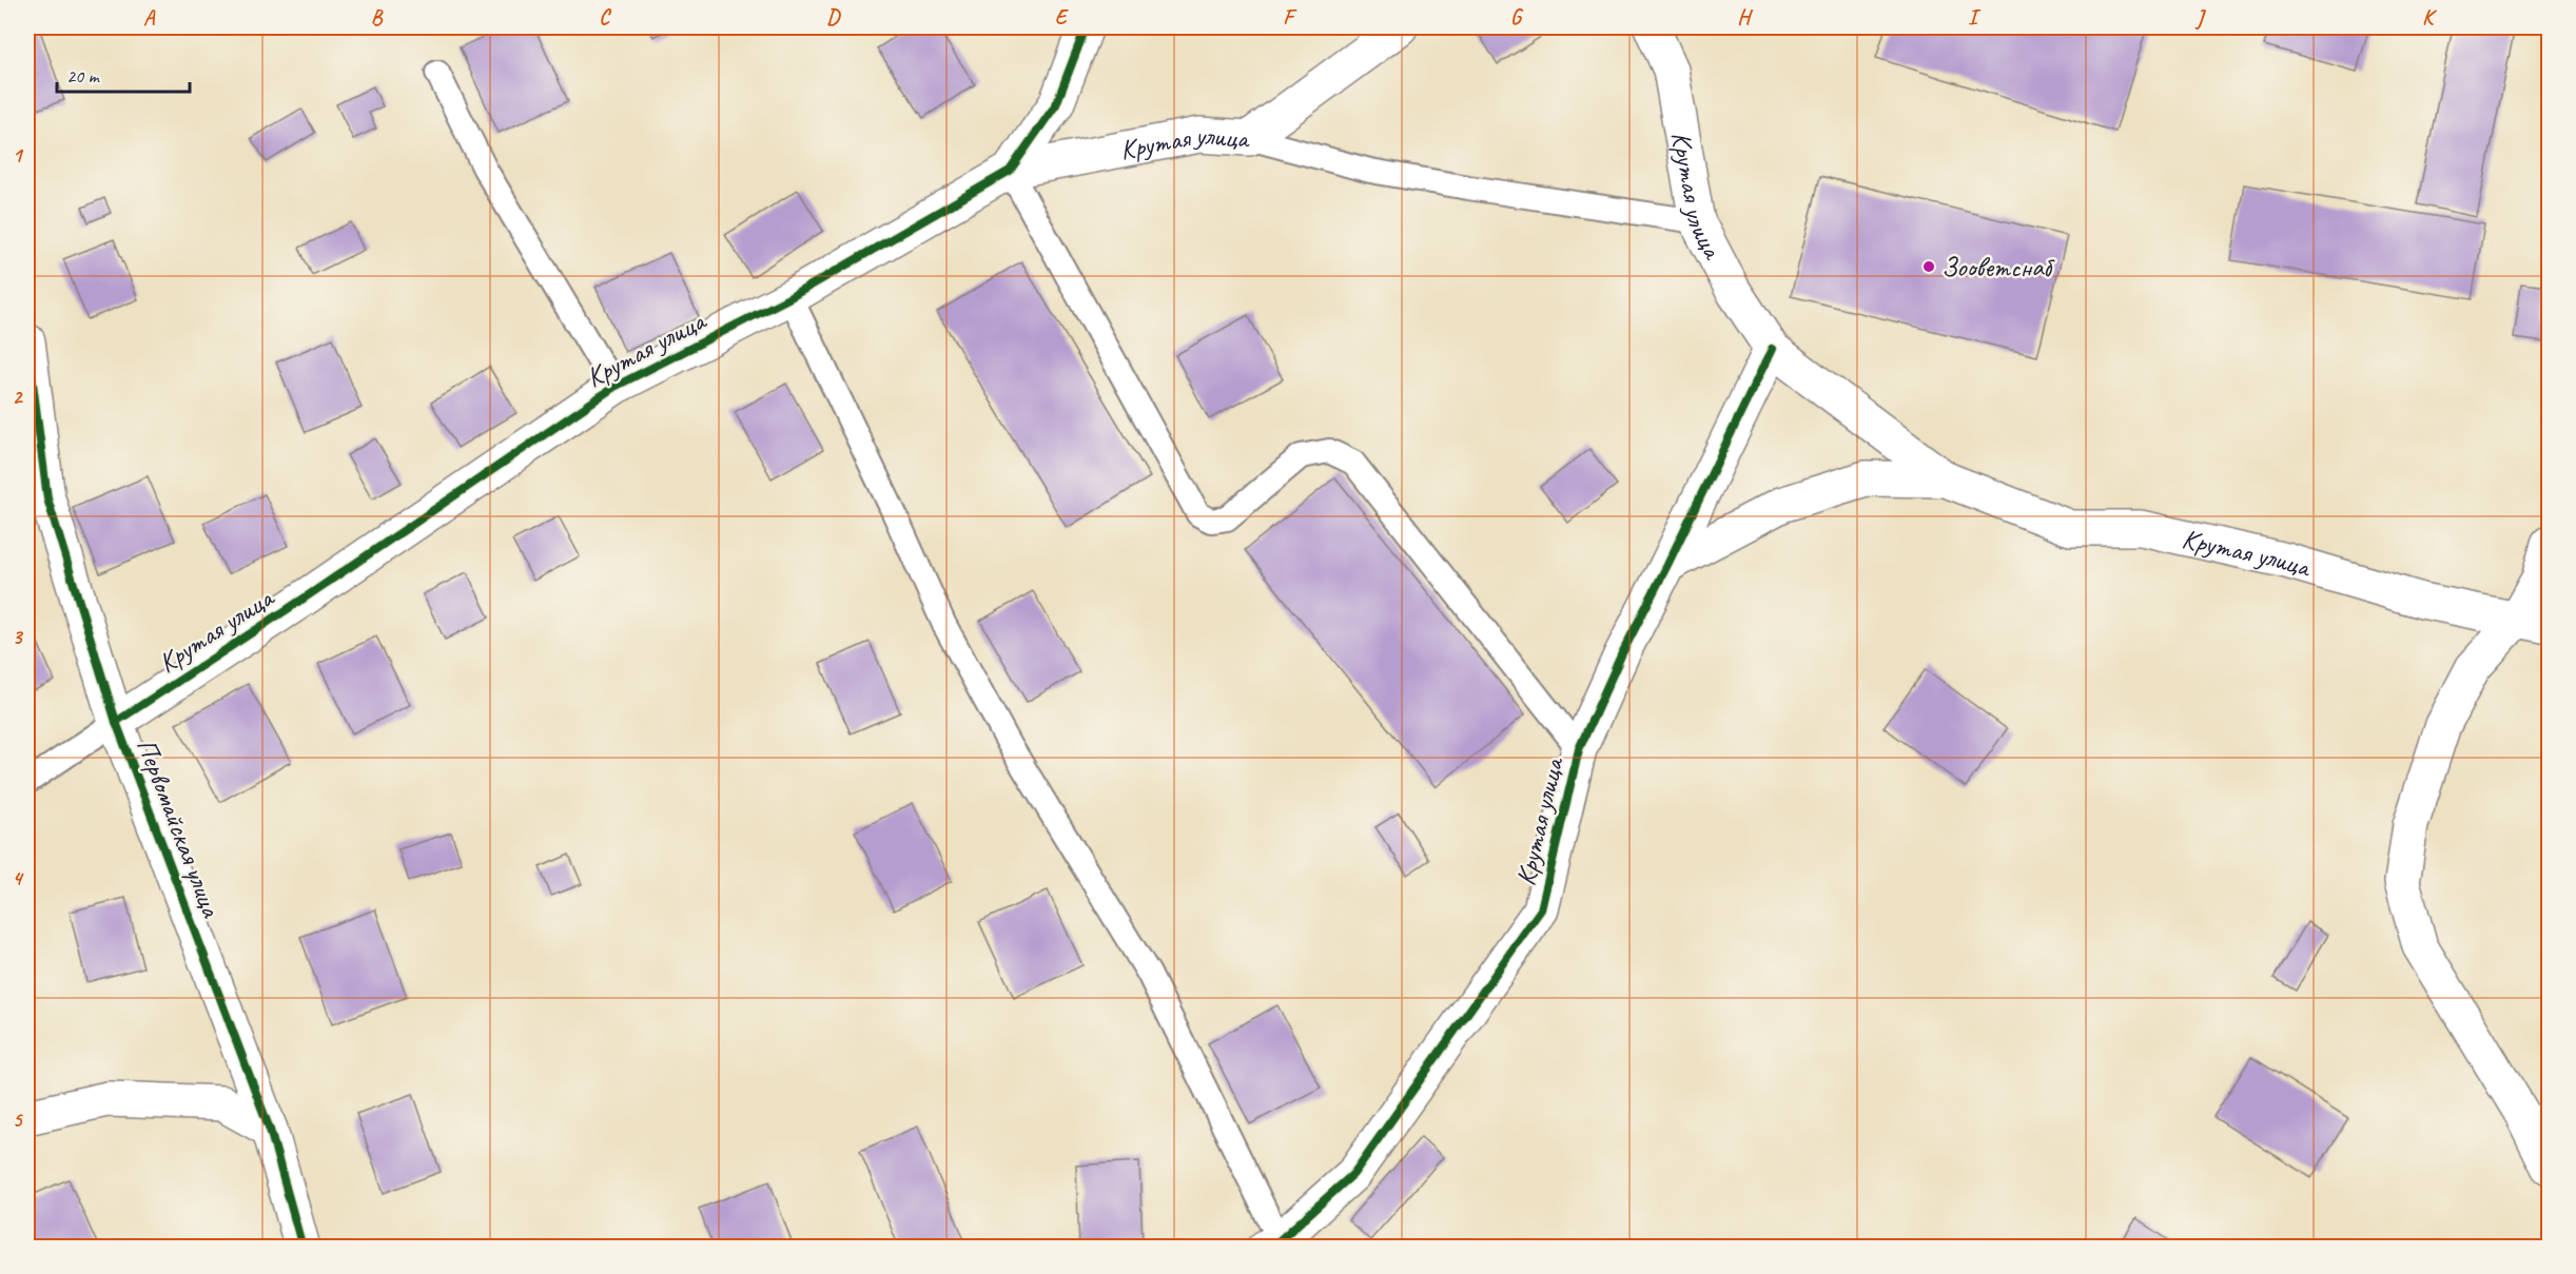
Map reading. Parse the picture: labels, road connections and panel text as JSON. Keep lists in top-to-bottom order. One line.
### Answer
{"streets":{"street":["Крутая улица","Первомайская улица"]},"crossings":[["Крутая улица","Первомайская улица"]],"places":["Зооветснаб"],"scale_bar":"20 m","grid":{"columns":["A","B","C","D","E","F","G","H","I","J","K"],"rows":["1","2","3","4","5"]}}
